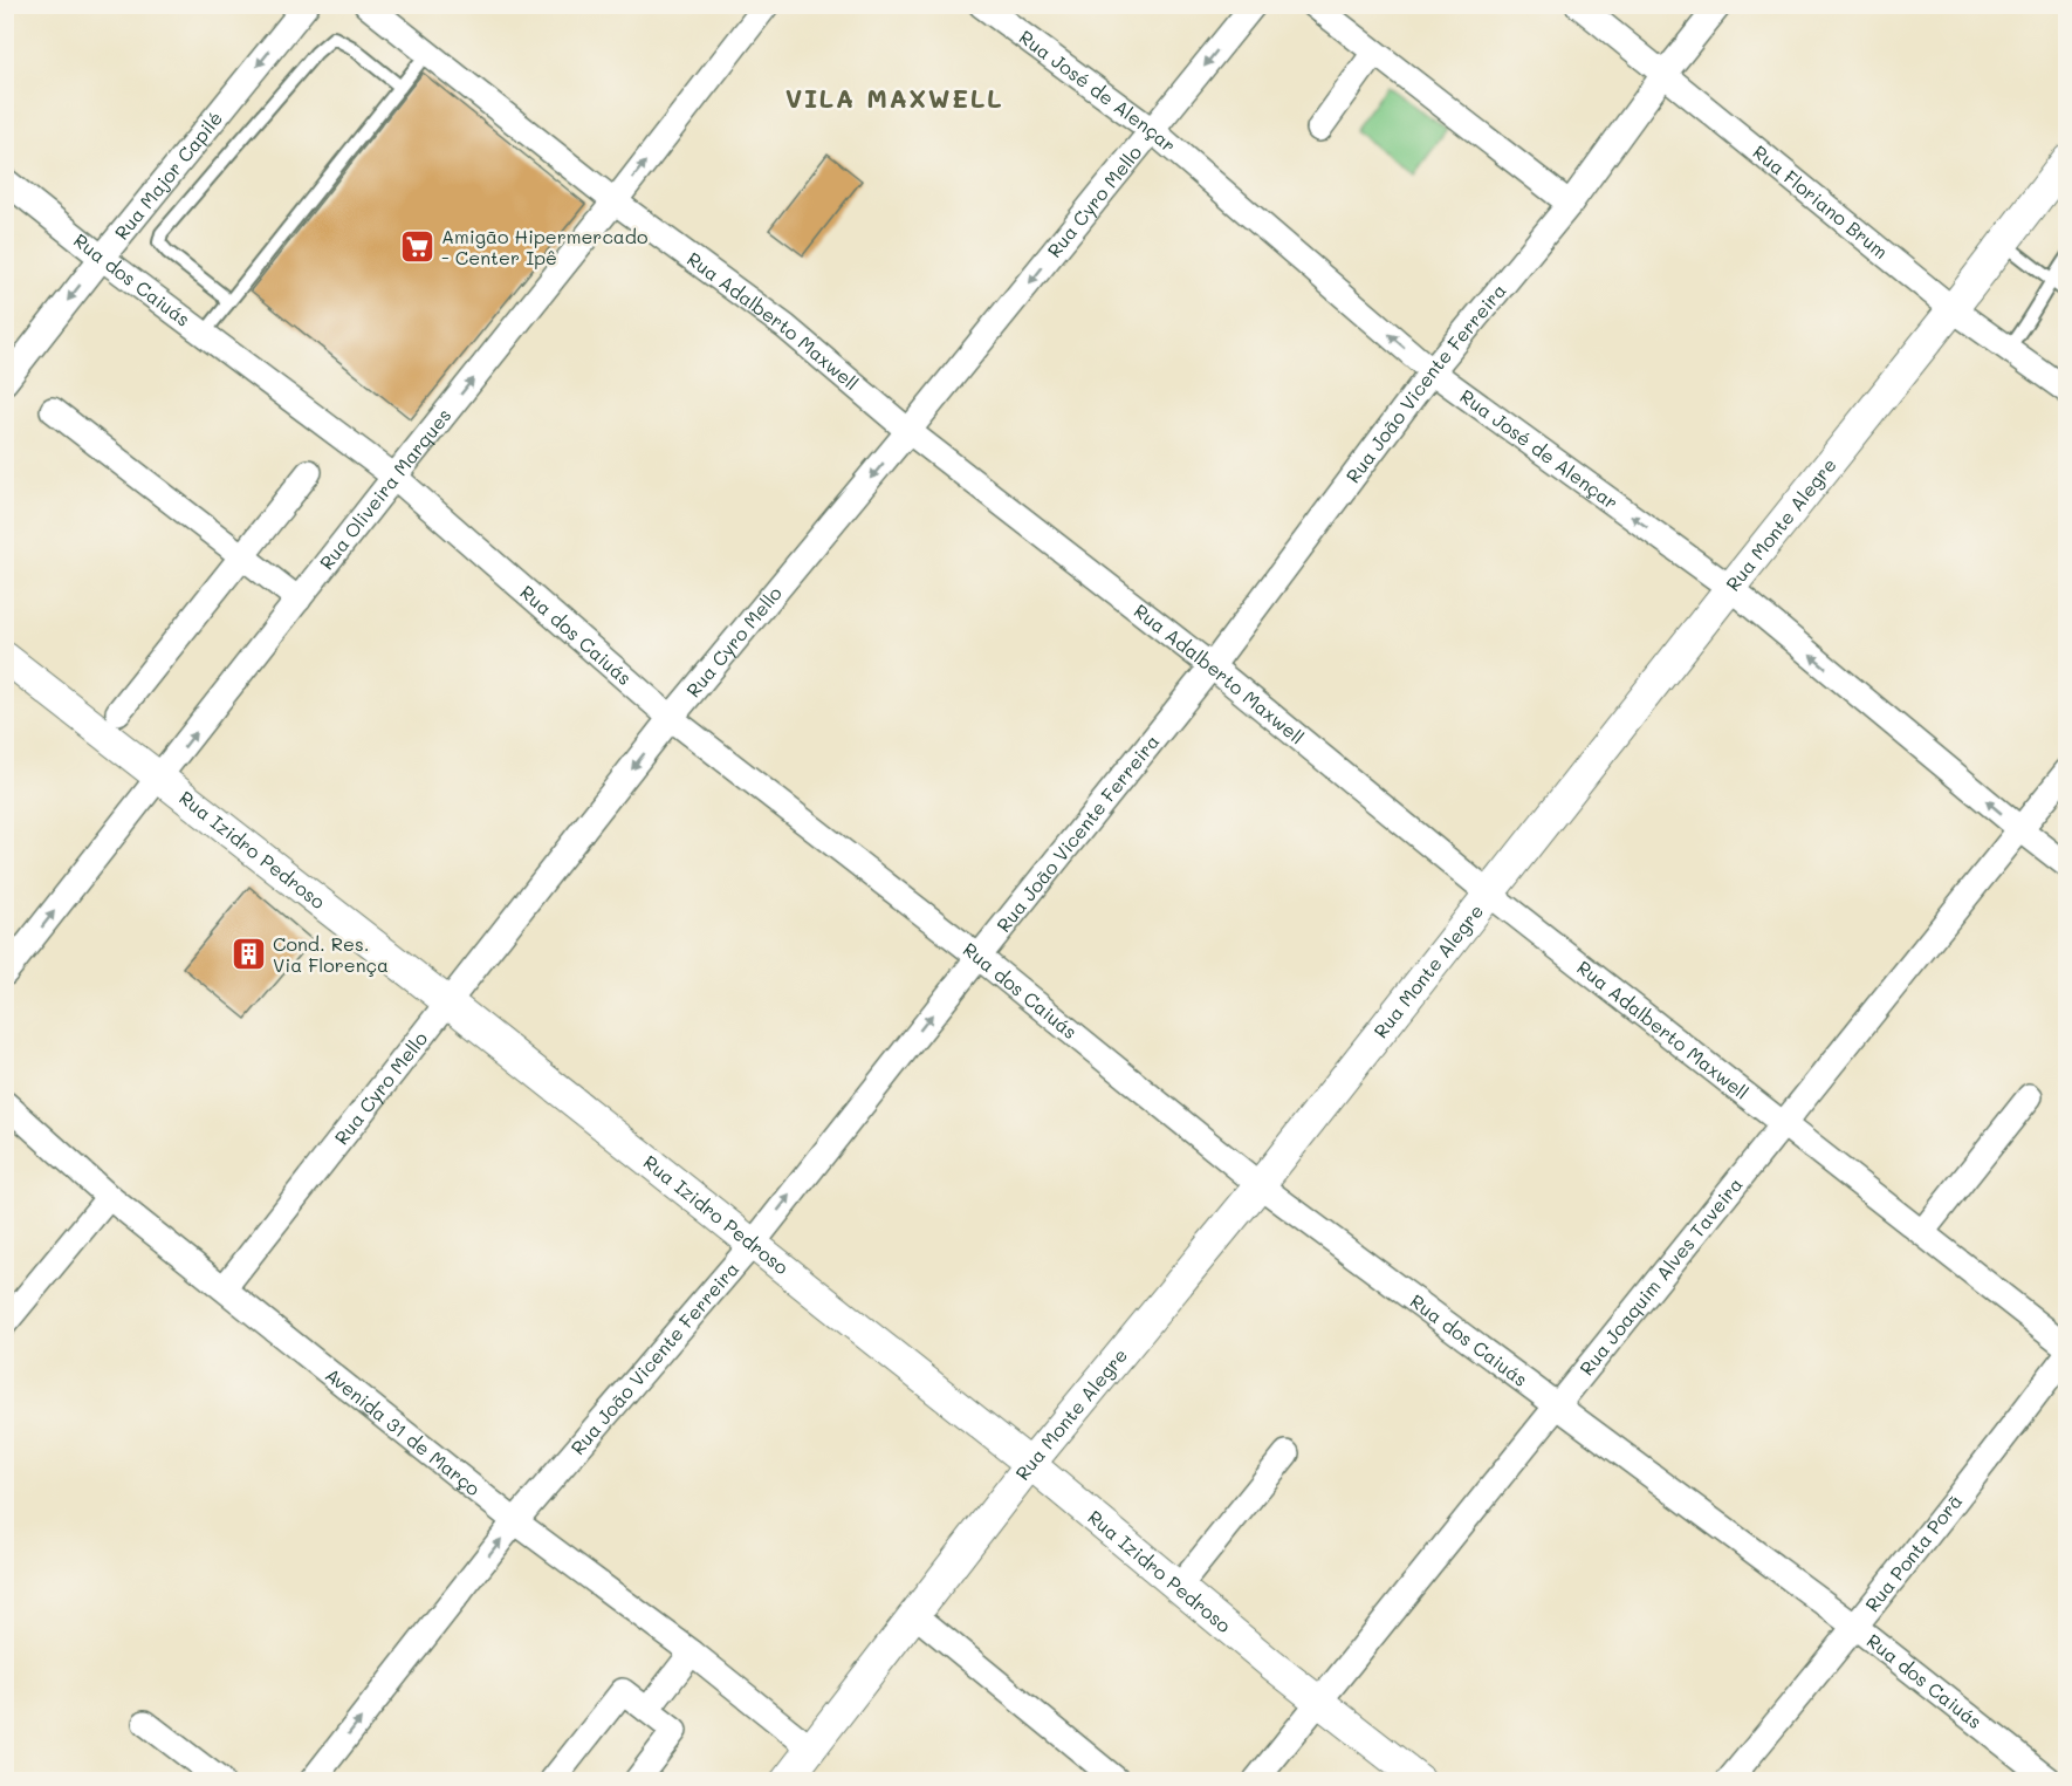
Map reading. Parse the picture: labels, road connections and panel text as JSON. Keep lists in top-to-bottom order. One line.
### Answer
{"streets":{"street":["Rua José de Alençar","Rua Major Capilé","Rua Floriano Brum","Rua Cyro Mello","Rua dos Caiuás","Rua Adalberto Maxwell","Rua João Vicente Ferreira","Rua Oliveira Marques","Rua Monte Alegre","Rua Izidro Pedroso","Rua Joaquim Alves Taveira","Avenida 31 de Março","Rua Ponta Porã"]},"crossings":[["Rua José de Alençar","Rua Cyro Mello"],["Rua José de Alençar","Rua João Vicente Ferreira"],["Rua José de Alençar","Rua Monte Alegre"],["Rua José de Alençar","Rua Joaquim Alves Taveira"],["Rua Major Capilé","Rua dos Caiuás"],["Rua Floriano Brum","Rua João Vicente Ferreira"],["Rua Floriano Brum","Rua Monte Alegre"],["Rua Cyro Mello","Rua dos Caiuás"],["Rua Cyro Mello","Rua Adalberto Maxwell"],["Rua Cyro Mello","Rua Izidro Pedroso"],["Rua Cyro Mello","Avenida 31 de Março"],["Rua dos Caiuás","Rua João Vicente Ferreira"],["Rua dos Caiuás","Rua Oliveira Marques"],["Rua dos Caiuás","Rua Monte Alegre"],["Rua dos Caiuás","Rua Joaquim Alves Taveira"],["Rua dos Caiuás","Rua Ponta Porã"],["Rua Adalberto Maxwell","Rua João Vicente Ferreira"],["Rua Adalberto Maxwell","Rua Oliveira Marques"],["Rua Adalberto Maxwell","Rua Monte Alegre"],["Rua Adalberto Maxwell","Rua Joaquim Alves Taveira"],["Rua João Vicente Ferreira","Rua Izidro Pedroso"],["Rua João Vicente Ferreira","Avenida 31 de Março"],["Rua Oliveira Marques","Rua Izidro Pedroso"],["Rua Monte Alegre","Rua Izidro Pedroso"],["Rua Monte Alegre","Avenida 31 de Março"],["Rua Izidro Pedroso","Rua Joaquim Alves Taveira"]],"one_way":["Rua José de Alençar","Rua Major Capilé","Rua Cyro Mello","Rua Oliveira Marques"],"districts":["VILA MAXWELL"],"places":{"supermarket":["Amigão Hipermercado - Center Ipê"],"building":["Cond. Res. Via Florença"]}}
